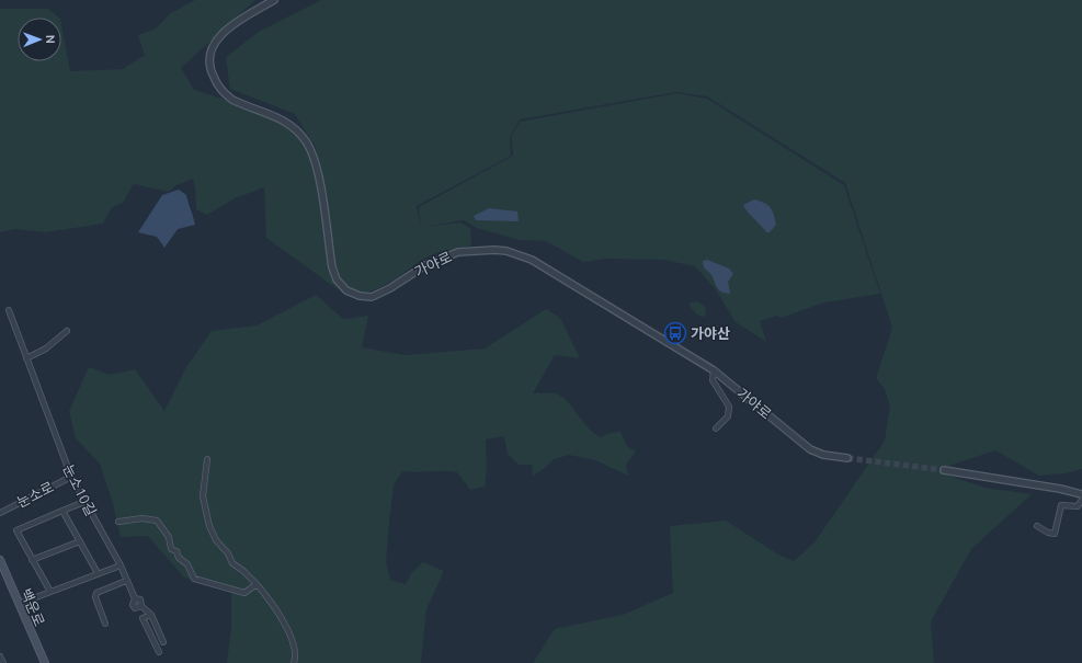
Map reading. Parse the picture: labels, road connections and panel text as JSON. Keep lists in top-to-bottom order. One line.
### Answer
{"streets":{"main road":["백운로"],"street":["가야로","눈소10길","눈소로"]},"crossings":[["눈소10길","눈소로"]],"places":{"bus stop":["가야산"]},"north":"right"}
